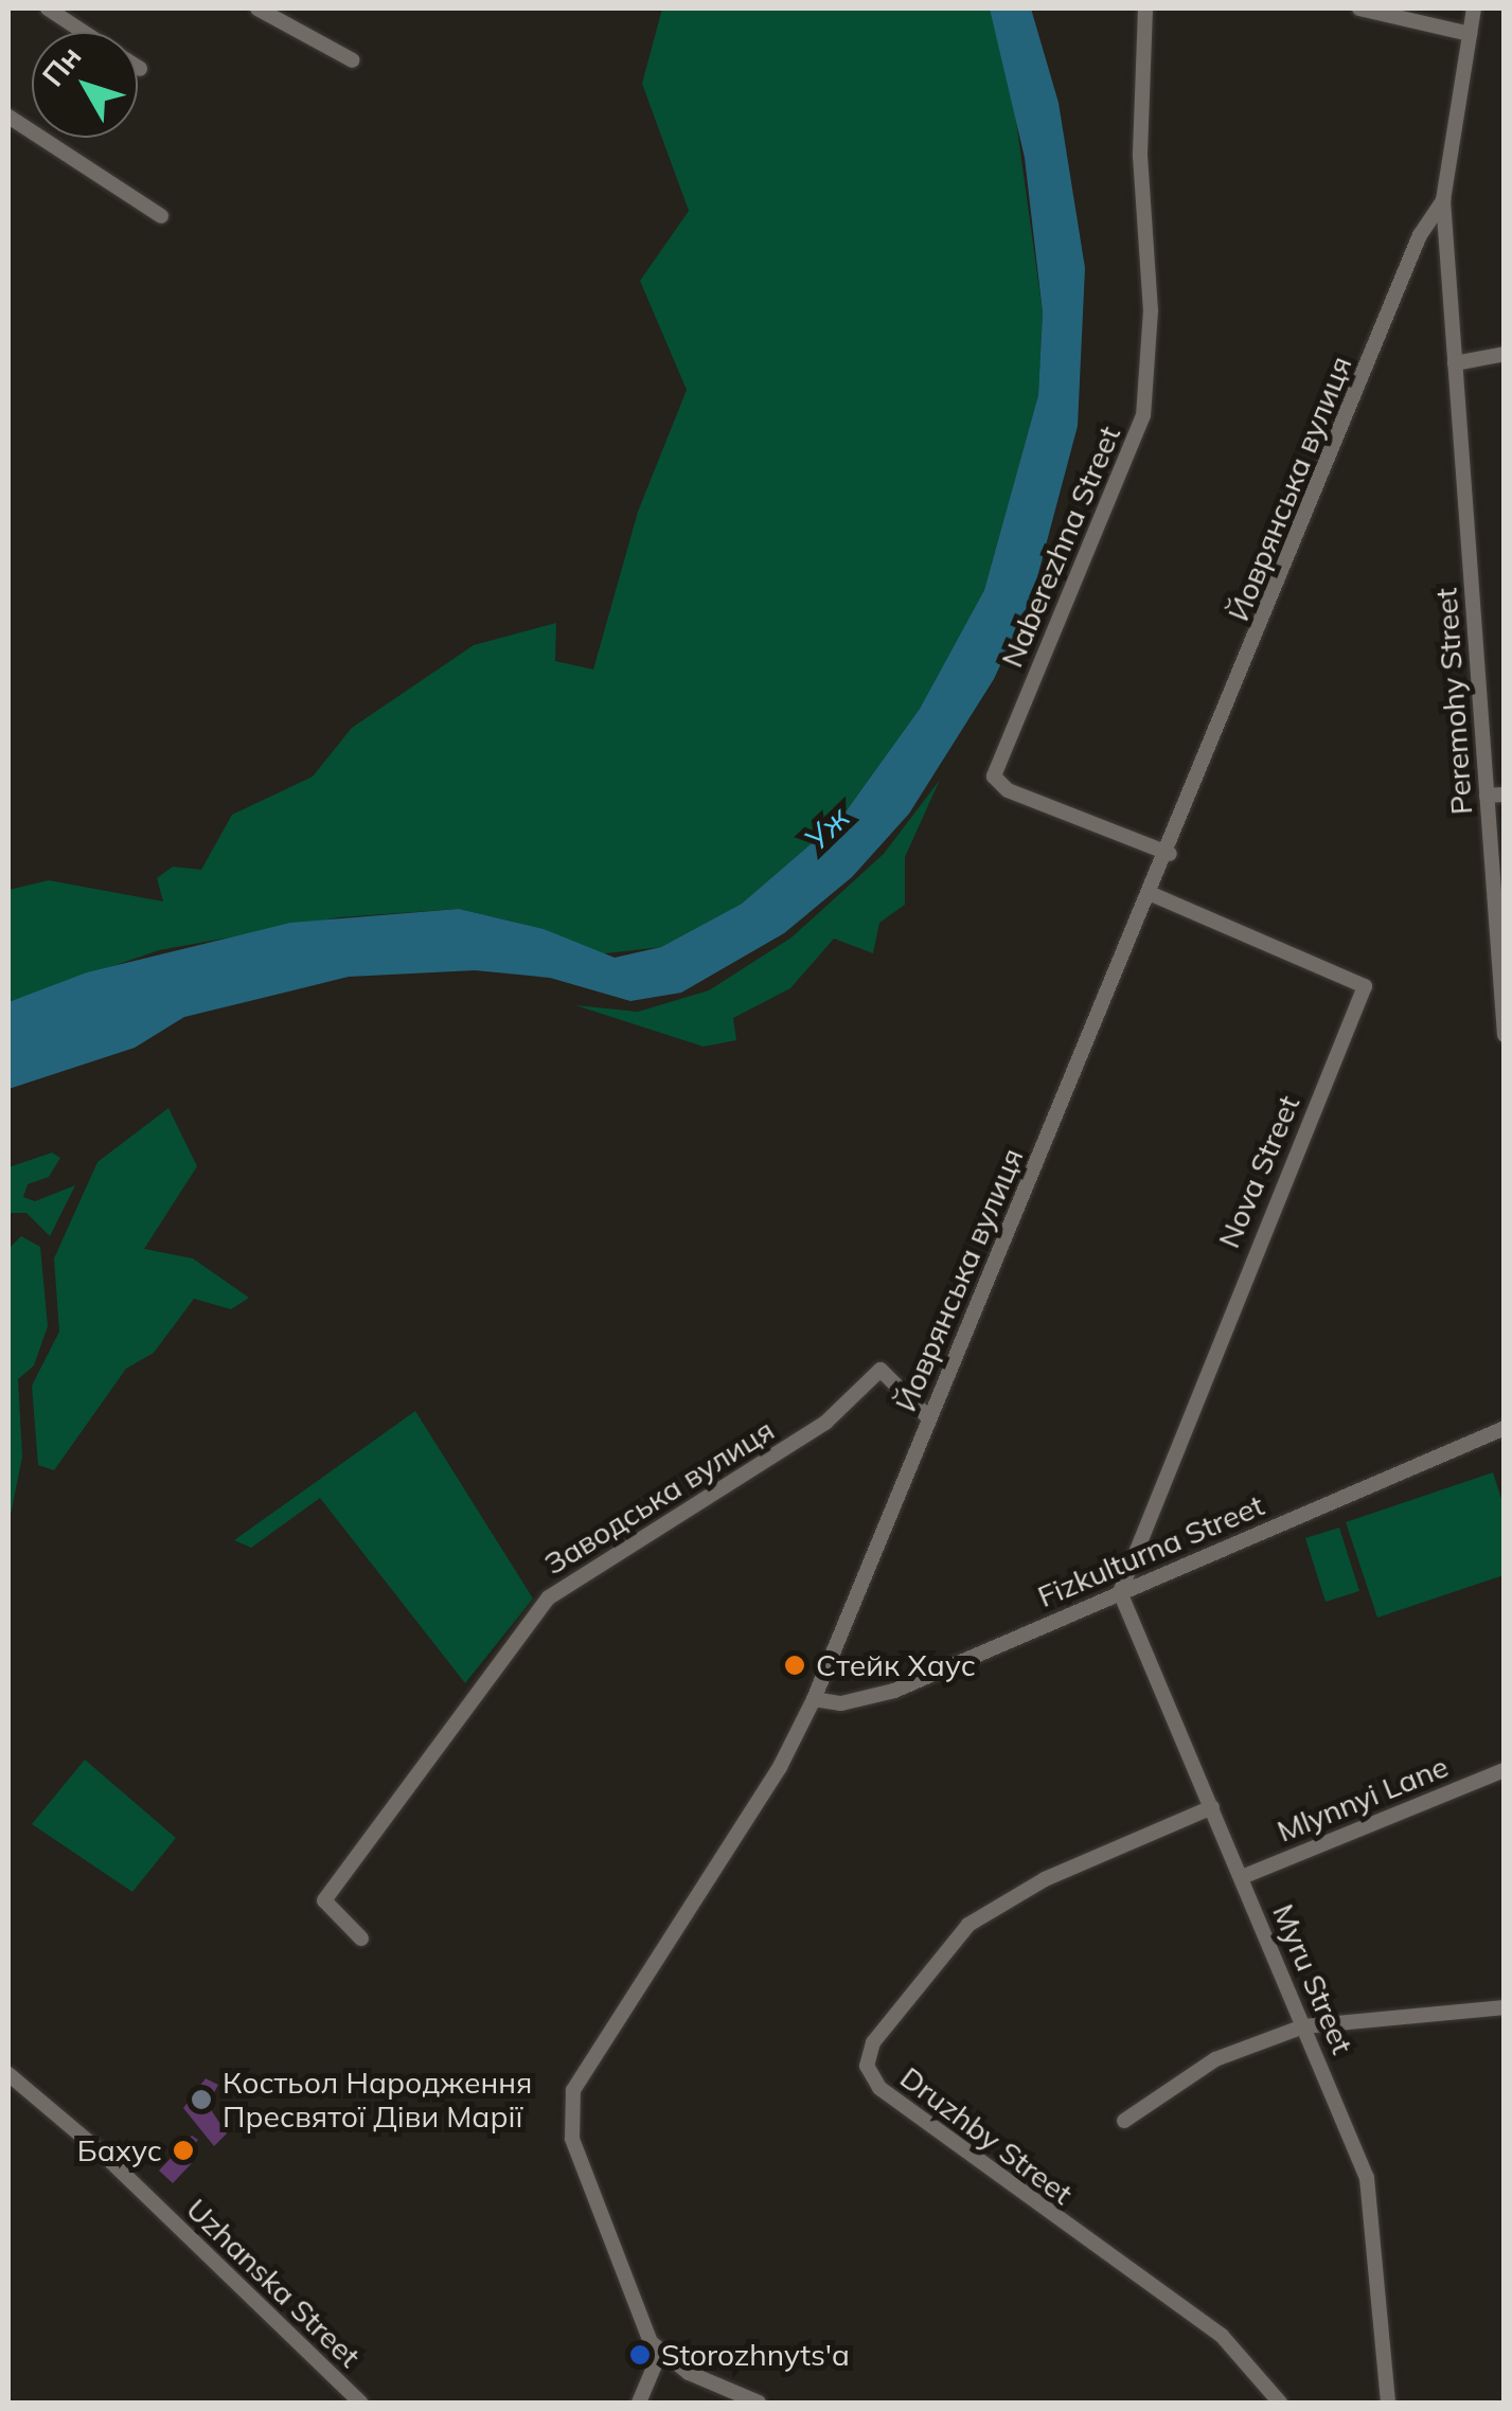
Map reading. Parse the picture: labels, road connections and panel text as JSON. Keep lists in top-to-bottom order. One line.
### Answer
{"streets":{"street":["Йоврянська вулиця","Naberezhna Street","Peremohy Street","Nova Street","Заводська вулиця","Fizkulturna Street","Mlynnyi Lane","Myru Street","Druzhby Street","Uzhanska Street"]},"crossings":[["Йоврянська вулиця","Naberezhna Street"],["Йоврянська вулиця","Peremohy Street"],["Йоврянська вулиця","Nova Street"],["Йоврянська вулиця","Заводська вулиця"],["Йоврянська вулиця","Fizkulturna Street"],["Nova Street","Fizkulturna Street"],["Nova Street","Myru Street"],["Fizkulturna Street","Myru Street"],["Mlynnyi Lane","Myru Street"],["Myru Street","Druzhby Street"]],"water":["Уж"],"places":["Стейк Хаус","Костьол Народження Пресвятої Діви Марії","Бахус","Storozhnyts'a"],"north":"top left"}
